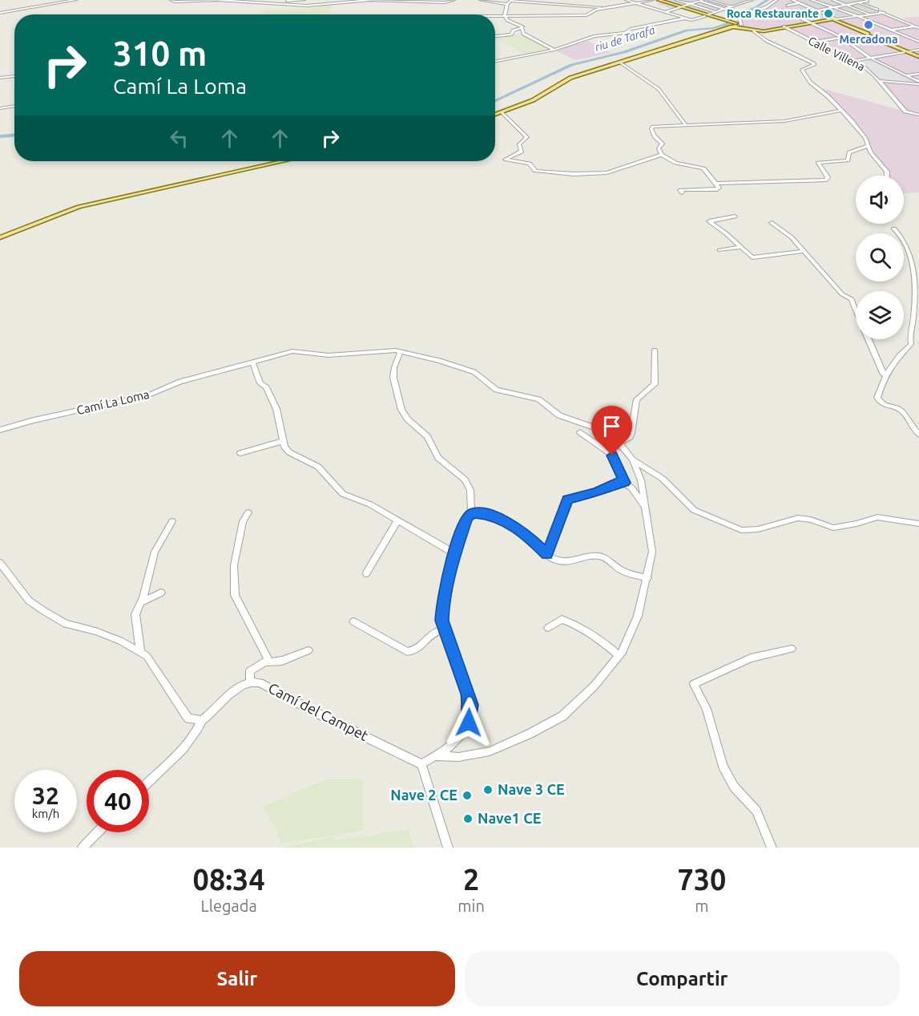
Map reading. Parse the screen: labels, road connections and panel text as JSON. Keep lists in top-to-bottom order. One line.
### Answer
{"streets":{"street":["Calle Villena","Camí La Loma","Camí del Campet"]},"crossings":[["Camí La Loma","Camí del Campet"]],"water":["riu de Tarafa"],"places":["Roca Restaurante","Mercadona","Nave 3 CE","Nave 2 CE","Nave1 CE"],"page":{"turn":["310 m","Camí La Loma"],"speed":"32 km/h","limit":"40","eta":["08:34","Llegada","2","min","730","m"],"buttons":["Salir","Compartir"]}}
